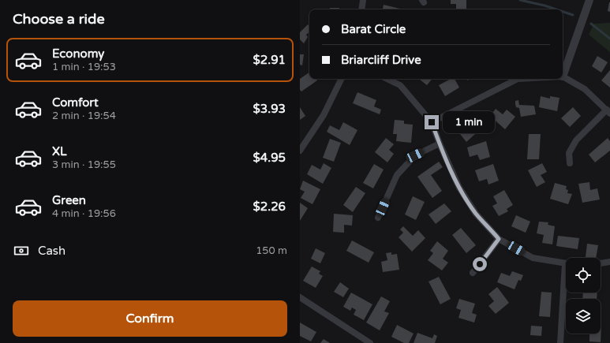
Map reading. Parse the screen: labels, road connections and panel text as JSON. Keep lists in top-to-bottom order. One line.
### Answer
{"page":{"heading":"Choose a ride","banner":["Barat Circle","Briarcliff Drive"],"list":[{"name":"Economy","note":"1 min · 19:53","value":"$2.91"},{"name":"Comfort","note":"2 min · 19:54","value":"$3.93"},{"name":"XL","note":"3 min · 19:55","value":"$4.95"},{"name":"Green","note":"4 min · 19:56","value":"$2.26"}],"bubble":"1 min","pay":["Cash","150 m"],"buttons":"Confirm"}}
